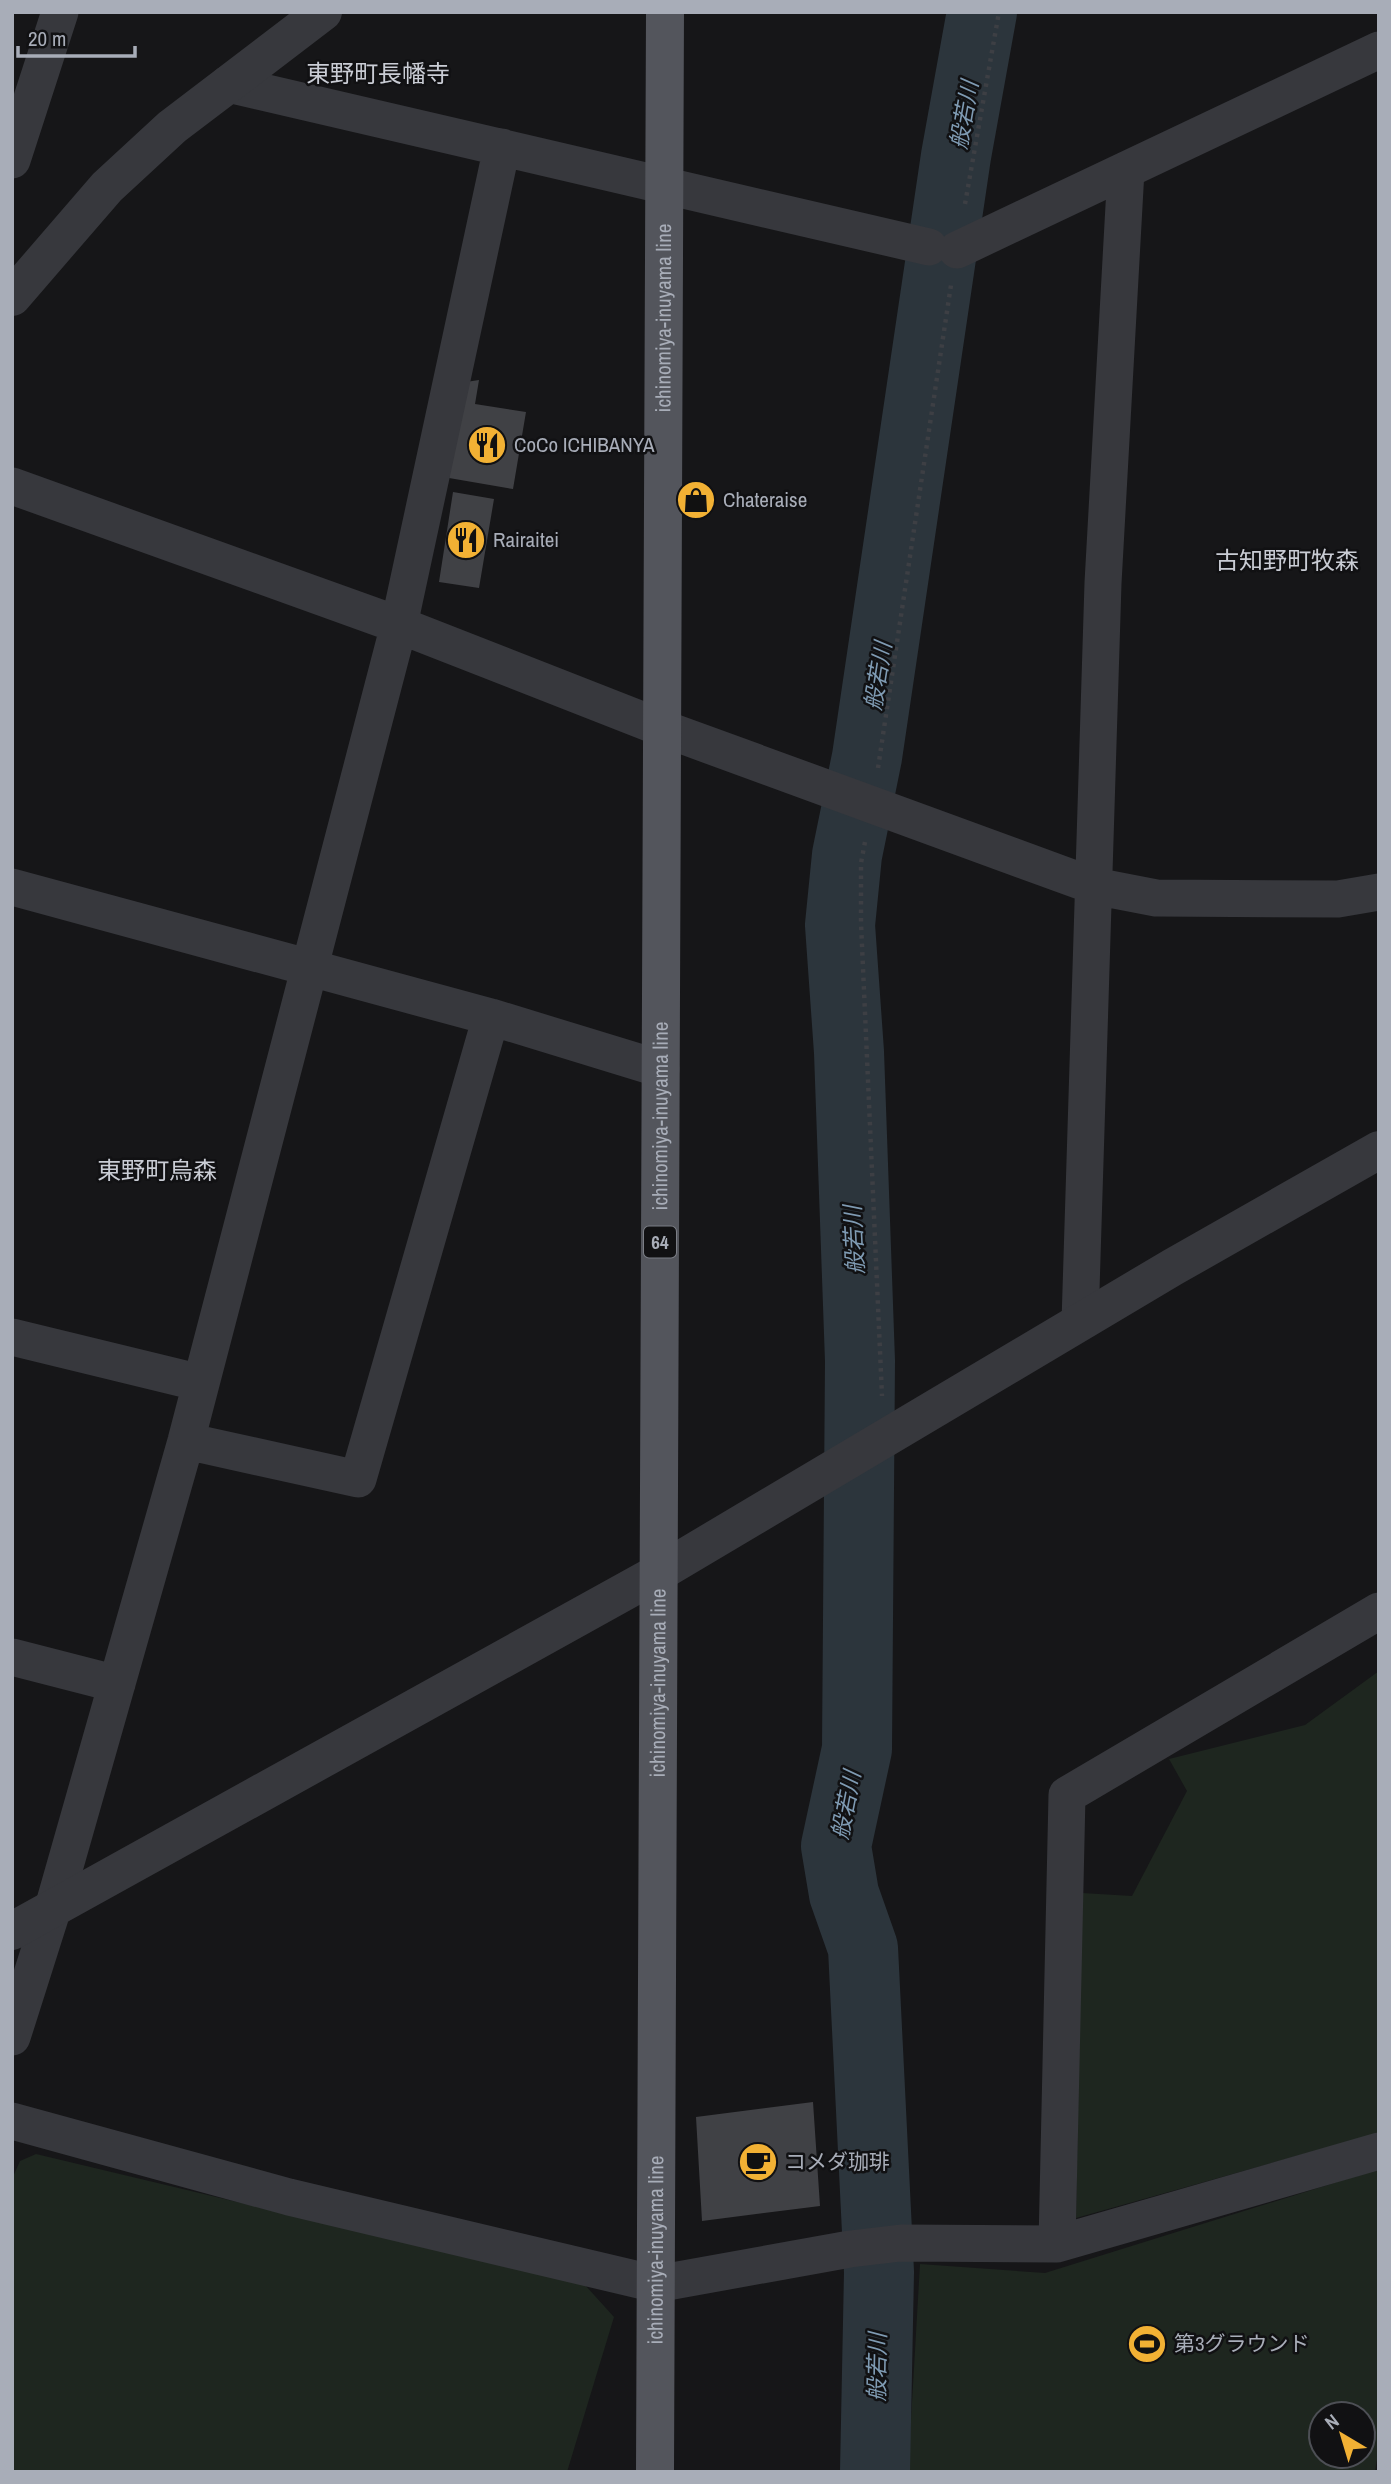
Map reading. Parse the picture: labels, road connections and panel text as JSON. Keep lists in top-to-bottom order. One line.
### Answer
{"streets":{"main road":["ichinomiya-inuyama line","64"]},"districts":["東野町長幡寺","古知野町牧森","東野町烏森"],"water":["般若川"],"places":{"restaurant":["CoCo ICHIBANYA","Rairaitei"],"shop":["Chateraise"],"cafe":["コメダ珈琲"],"sports":["第3グラウンド"]},"scale_bar":"20 m","north":"top left"}
